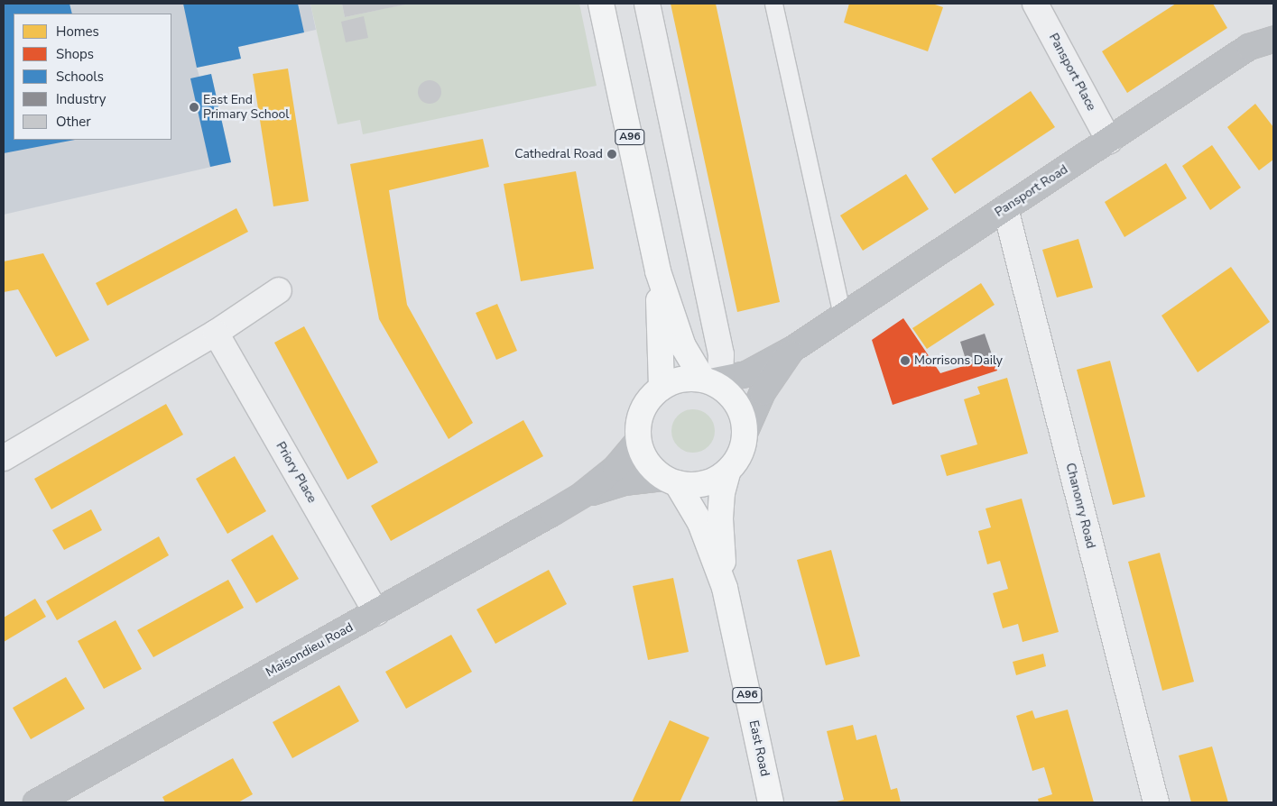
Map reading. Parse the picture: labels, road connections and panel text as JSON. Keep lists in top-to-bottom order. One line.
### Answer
{"streets":{"highway":["A96","East Road"],"street":["Pansport Place","Pansport Road","Priory Place","Chanonry Road","Maisondieu Road"]},"crossings":[["Pansport Place","Pansport Road"],["A96","East Road"],["Pansport Road","Chanonry Road"],["Priory Place","Maisondieu Road"]],"places":["East End Primary School","Cathedral Road","Morrisons Daily"],"legend":["Homes","Shops","Schools","Industry","Other"]}
